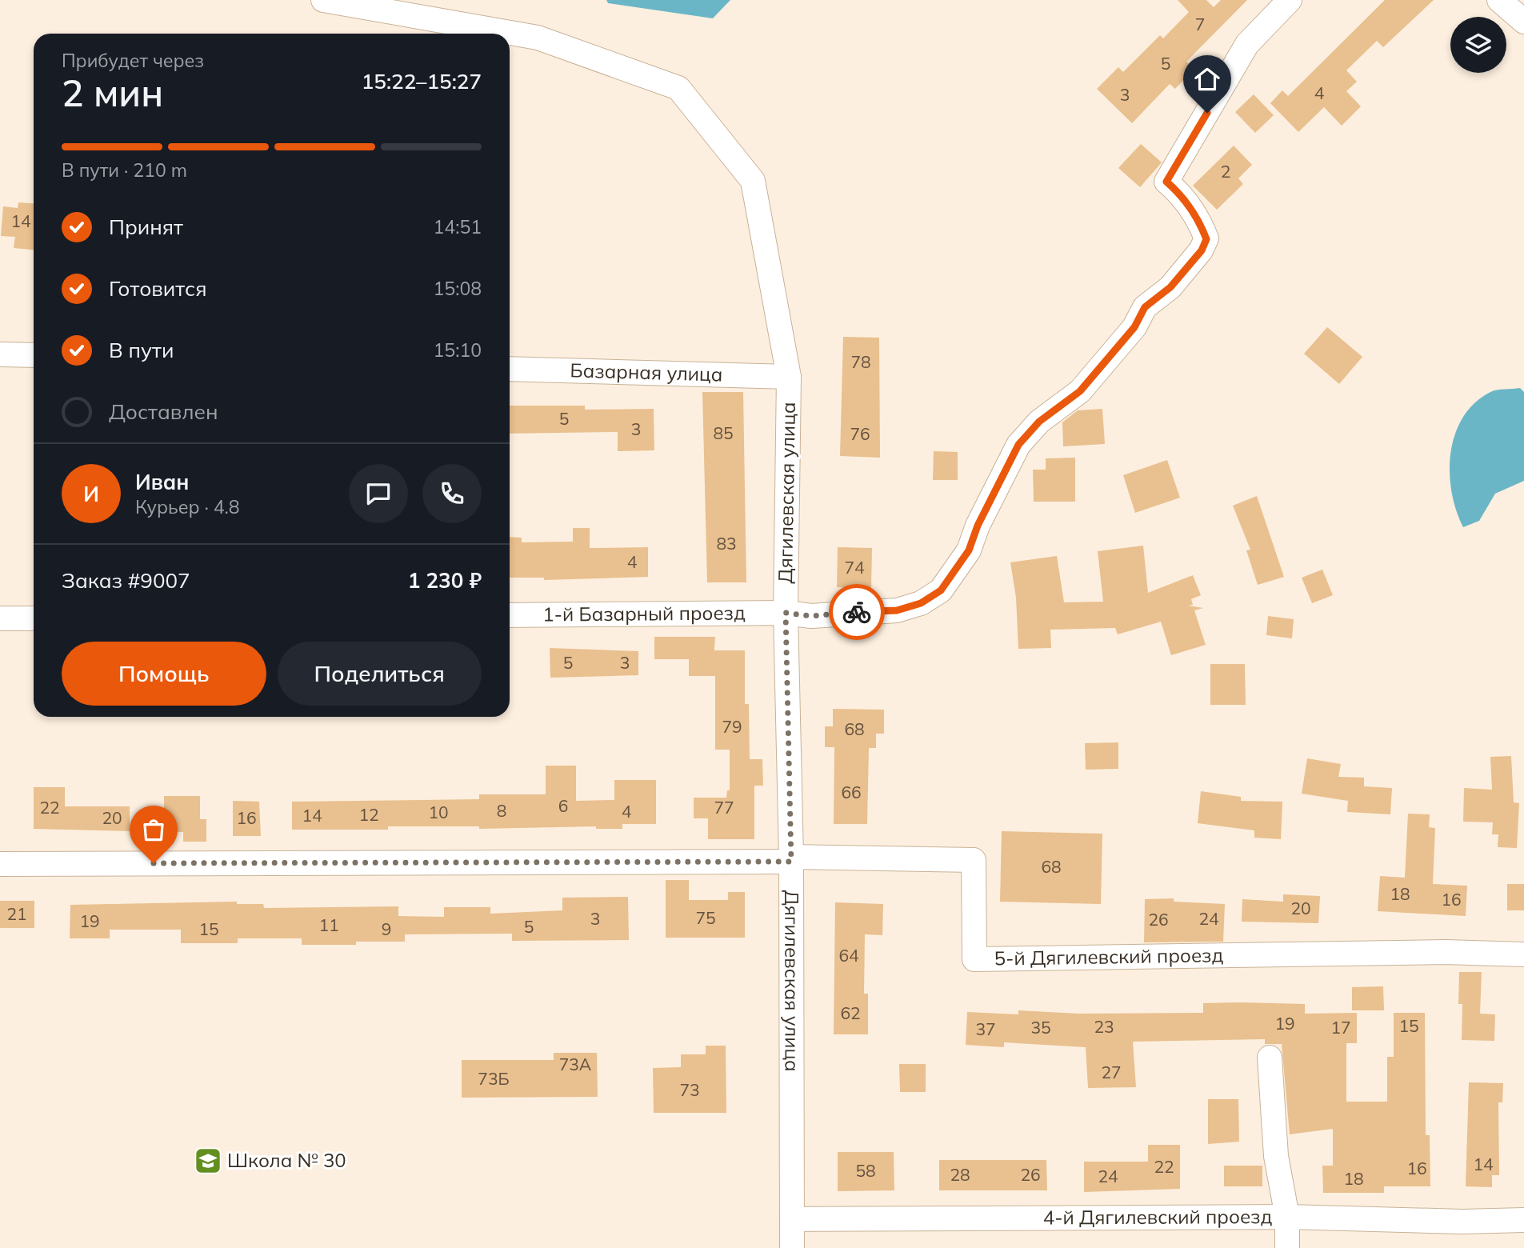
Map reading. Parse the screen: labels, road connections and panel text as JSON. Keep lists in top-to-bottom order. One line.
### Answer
{"streets":{"street":["Базарная улица","Дягилевская улица","1-й Базарный проезд","5-й Дягилевский проезд","4-й Дягилевский проезд"]},"crossings":[["Базарная улица","Дягилевская улица"],["Дягилевская улица","1-й Базарный проезд"],["Дягилевская улица","5-й Дягилевский проезд"],["Дягилевская улица","4-й Дягилевский проезд"]],"places":{"school or university":["Школа № 30"]},"house_numbers":["7","5","4","3","2","14","78","5","3","85","76","83","4","74","5","3","79","68","66","6","22","77","8","4","10","12","14","20","16","68","18","16","20","21","75","3","24","26","19","11","5","15","9","64","62","19","15","23","35","17","37","73А","27","73Б","73","14","22","16","58","28","26","24","18"],"page":{"heading":["2 мин","Прибудет через","15:22–15:27"],"panel":["Иван","Курьер · 4.8","Заказ #9007","1 230 ₽"],"bar":"В пути · 210 m","list":[["Принят","14:51"],["Готовится","15:08"],["В пути","15:10"],"Доставлен"],"round":"И","buttons":["Помощь","Поделиться"]}}
